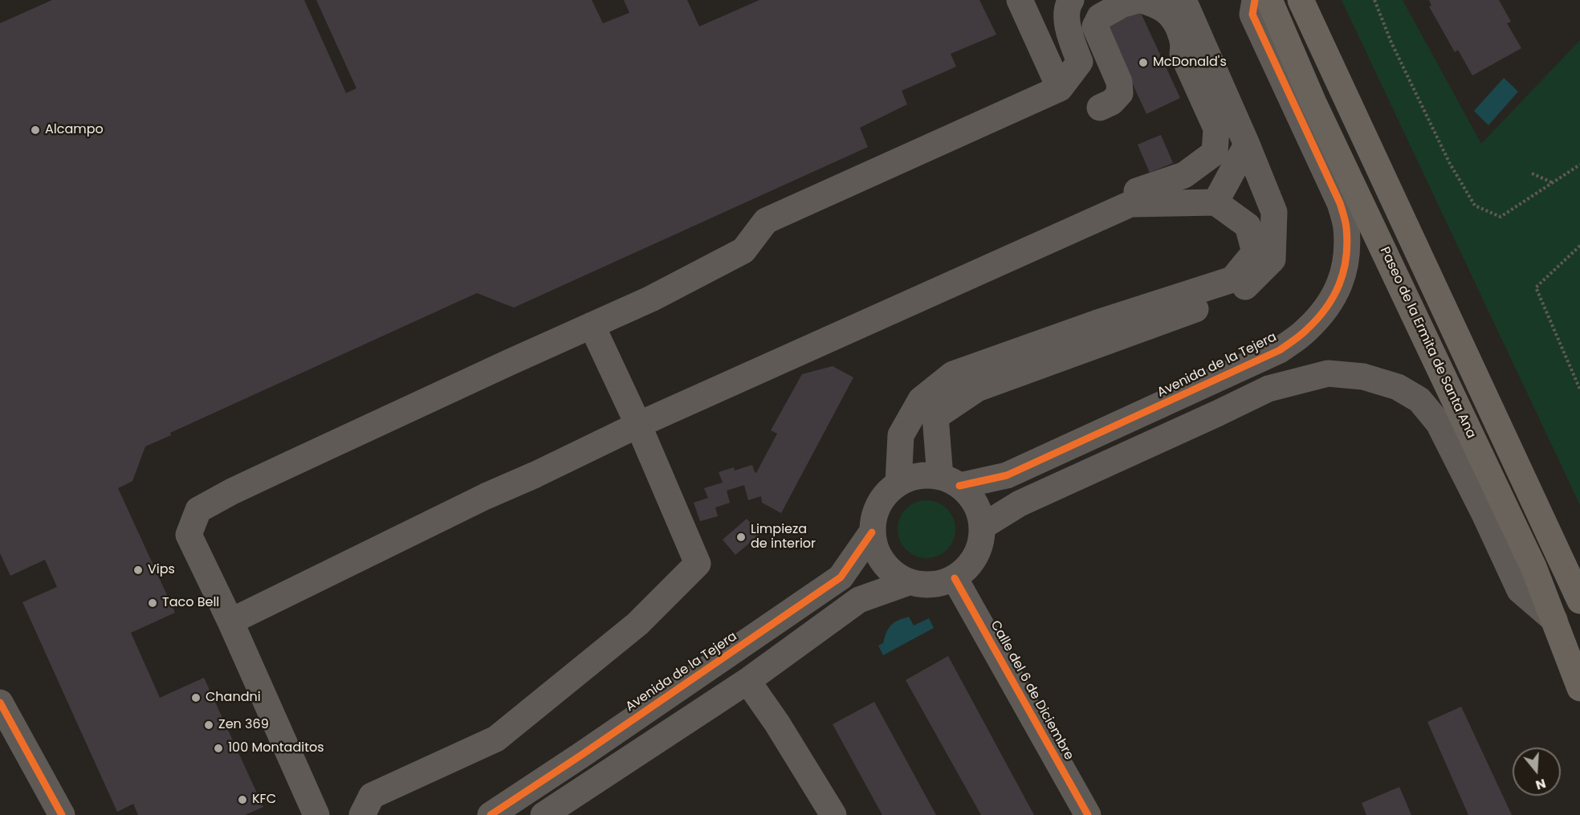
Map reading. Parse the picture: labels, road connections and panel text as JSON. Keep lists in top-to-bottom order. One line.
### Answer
{"streets":{"main road":["Paseo de la Ermita de Santa Ana"],"street":["Avenida de la Tejera","Calle del 6 de Diciembre"]},"crossings":[["Avenida de la Tejera","Calle del 6 de Diciembre"]],"places":["McDonald's","Alcampo","Limpieza de interior","Vips","Taco Bell","Chandni","Zen 369","100 Montaditos","KFC"],"north":"bottom"}
